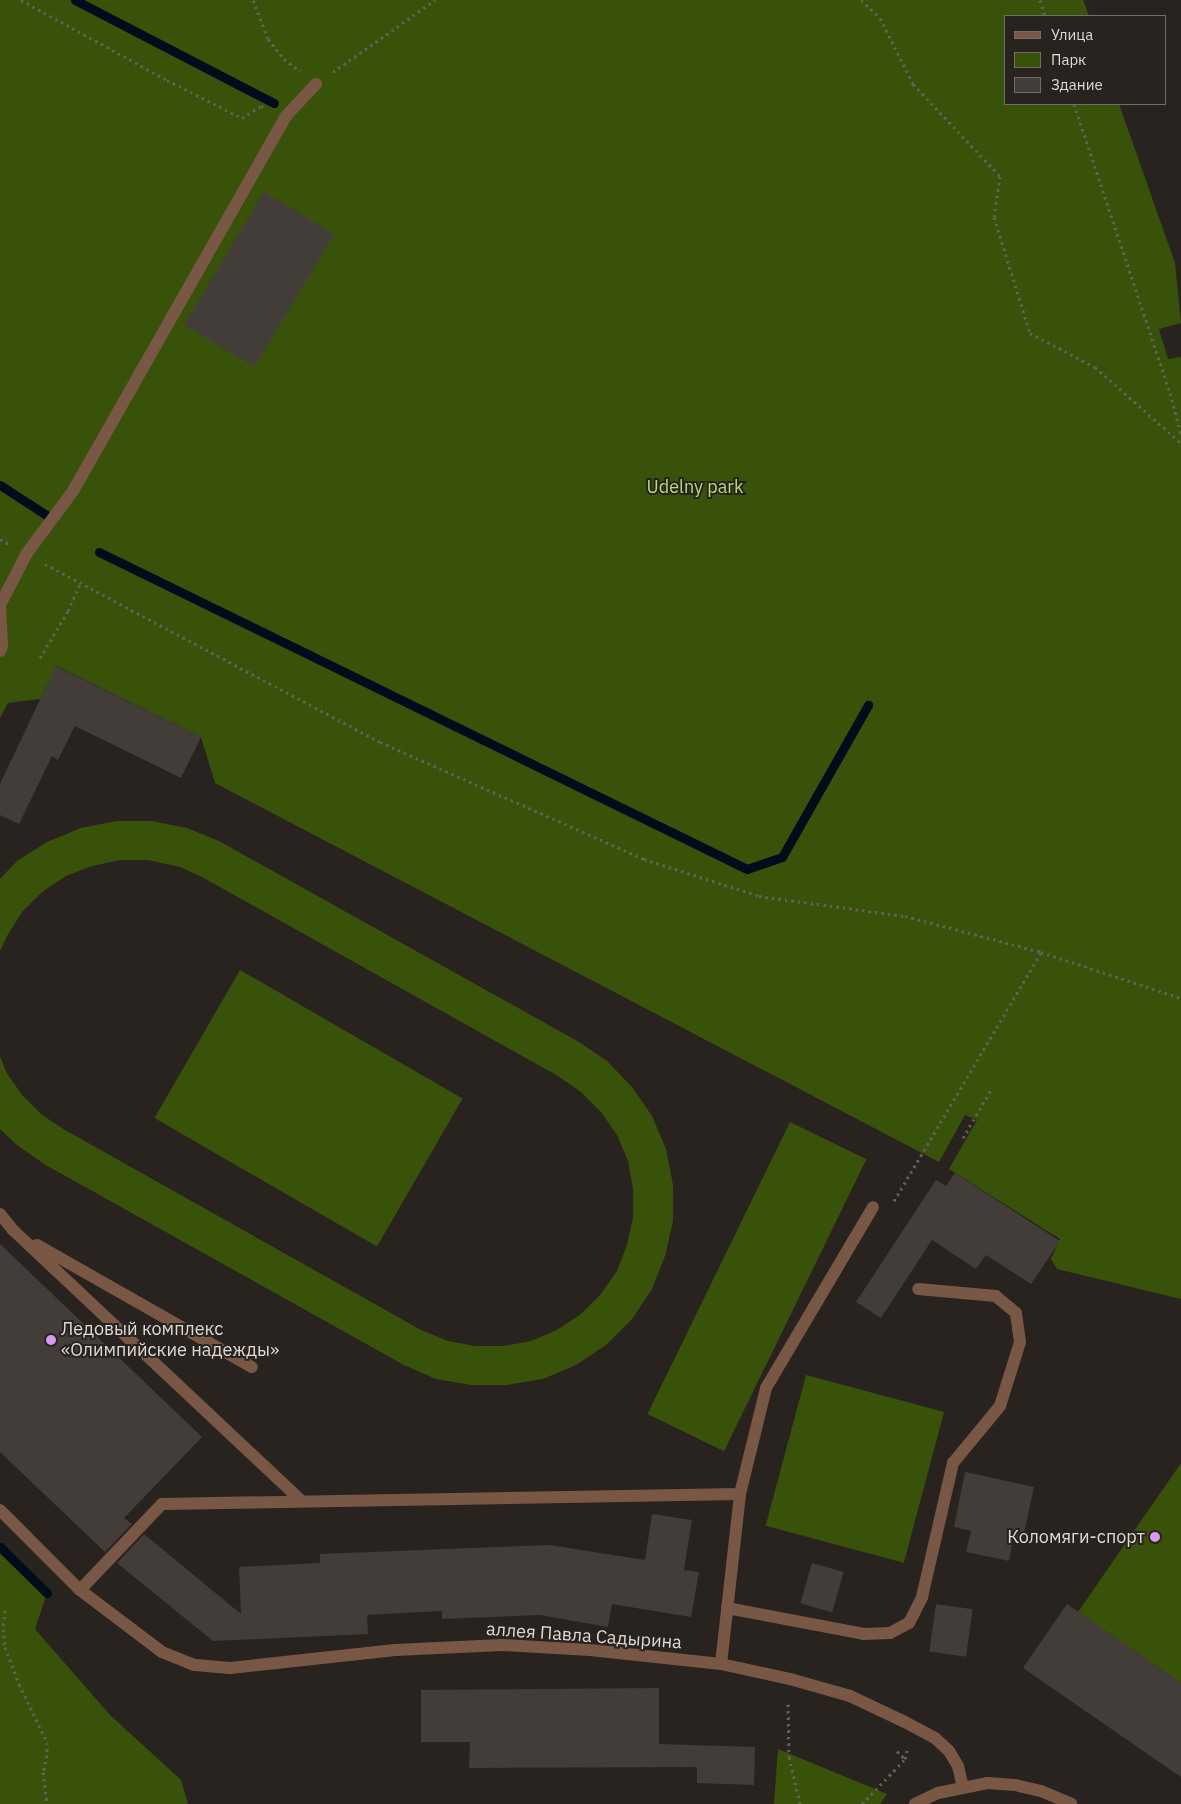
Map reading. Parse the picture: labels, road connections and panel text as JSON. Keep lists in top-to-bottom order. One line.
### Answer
{"streets":{"street":["аллея Павла Садырина"]},"parks":["Udelny park"],"places":["Ледовый комплекс «Олимпийские надежды»","Коломяги-спорт"],"legend":["Улица","Парк","Здание"]}
